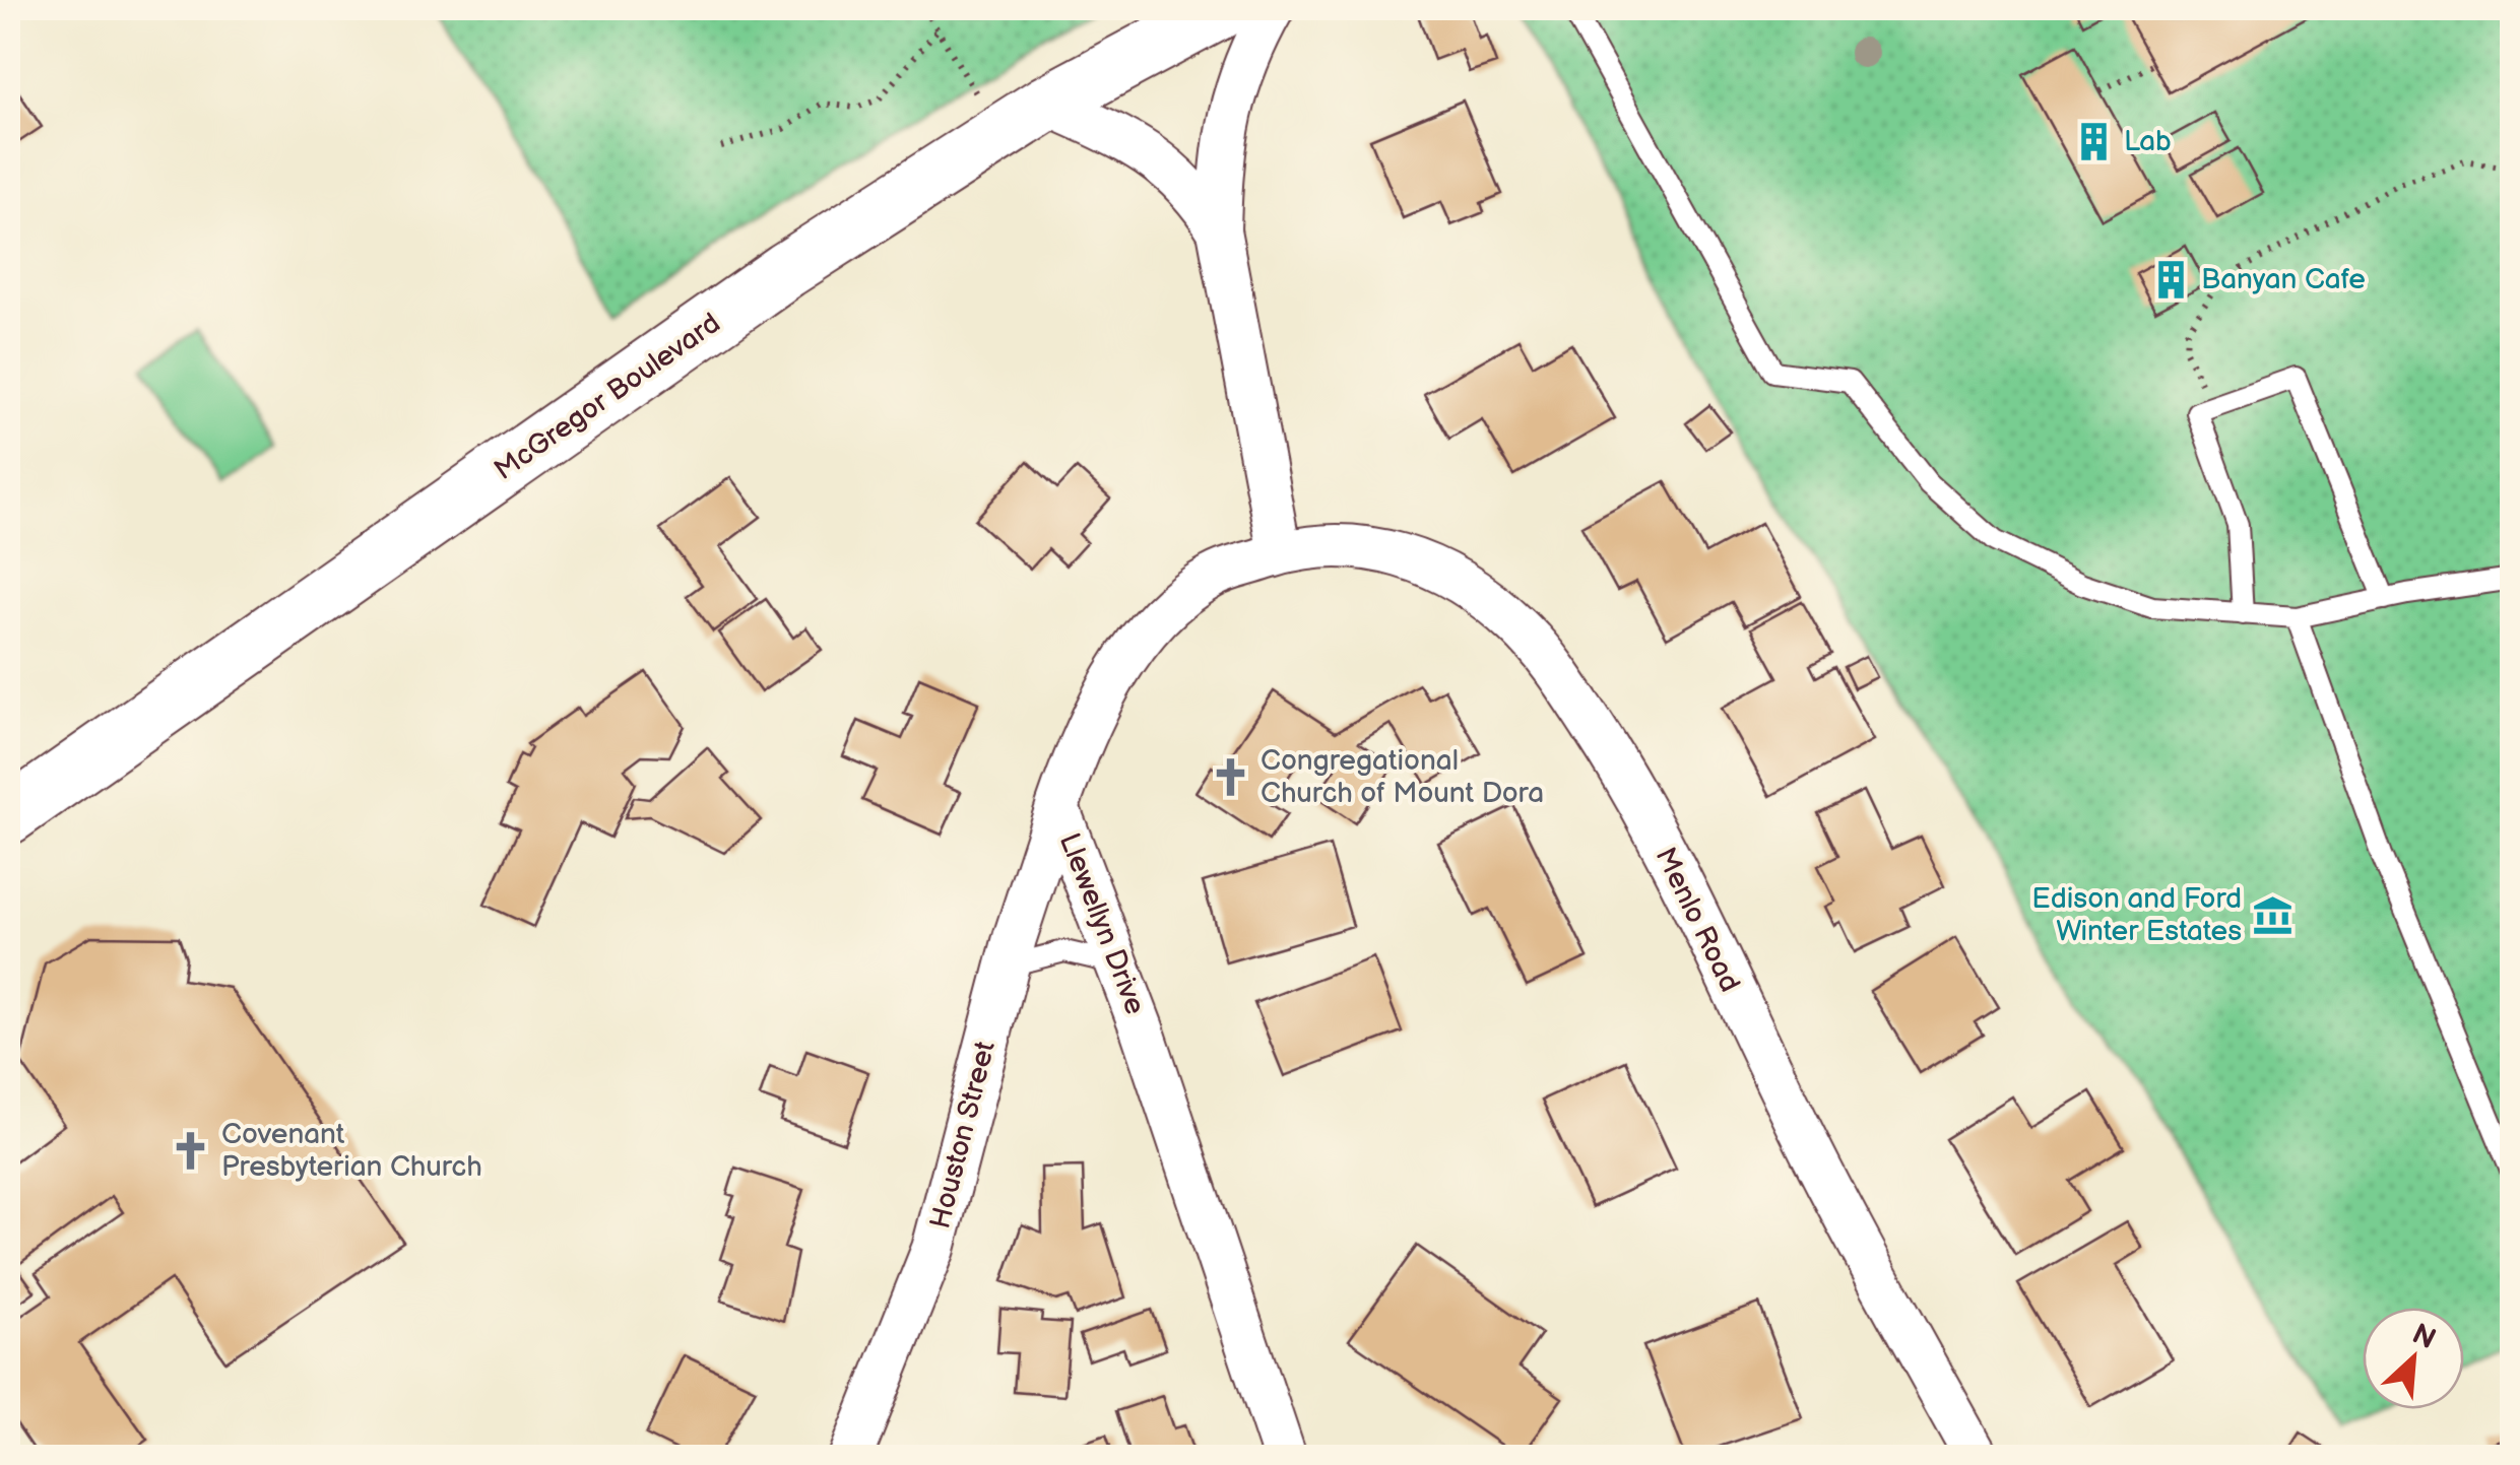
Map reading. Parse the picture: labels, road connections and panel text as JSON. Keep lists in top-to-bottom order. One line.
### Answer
{"streets":{"main road":["McGregor Boulevard"],"street":["Menlo Road","Llewellyn Drive","Houston Street"]},"crossings":[["Menlo Road","Llewellyn Drive"],["Llewellyn Drive","Houston Street"]],"places":{"building":["Lab","Banyan Cafe"],"church":["Congregational Church of Mount Dora","Covenant Presbyterian Church"],"museum":["Edison and Ford Winter Estates"]},"north":"top right"}
